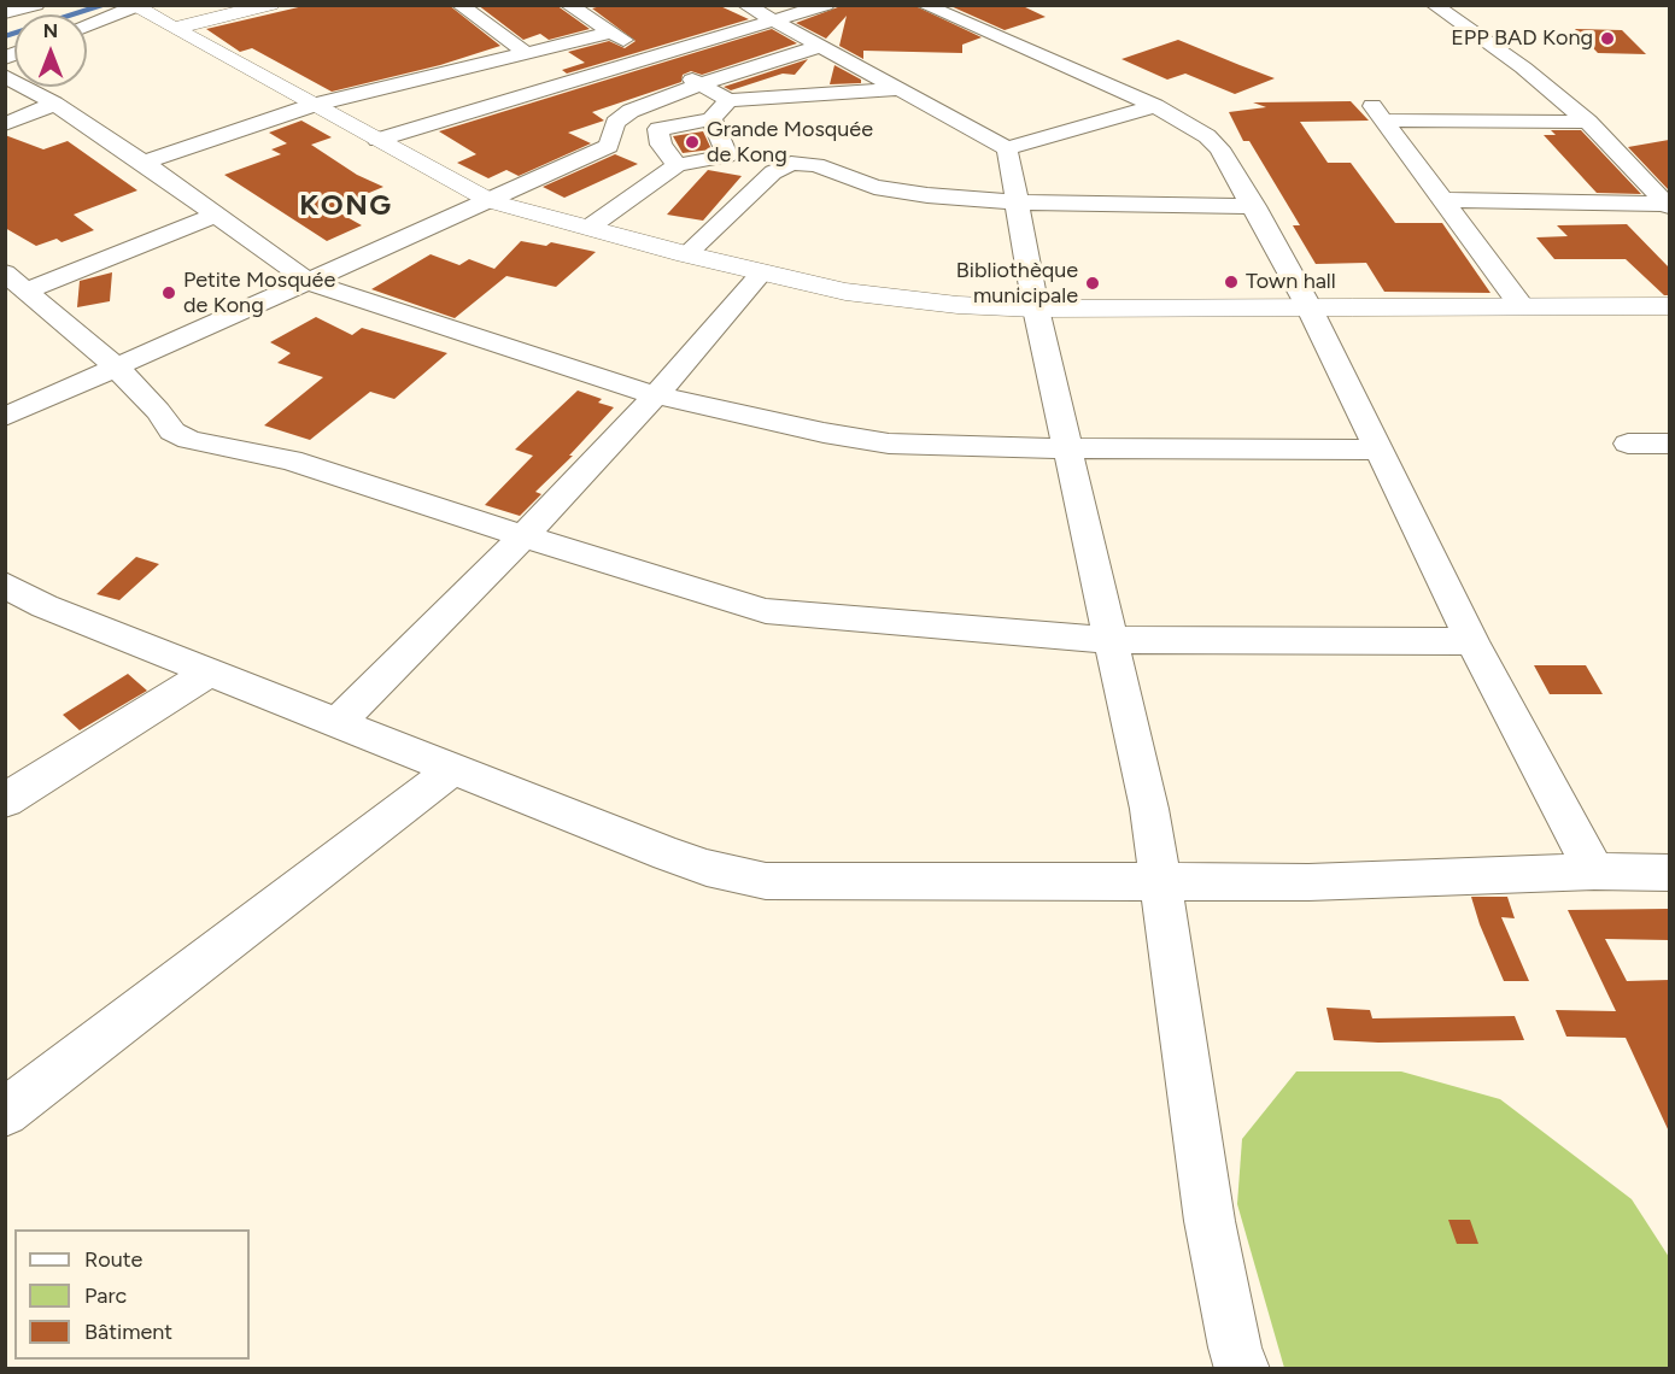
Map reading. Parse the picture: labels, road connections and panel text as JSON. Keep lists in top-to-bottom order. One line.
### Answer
{"districts":["KONG"],"places":["EPP BAD Kong","Grande Mosquée de Kong","Town hall","Bibliothèque municipale","Petite Mosquée de Kong"],"legend":["Route","Parc","Bâtiment"],"north":"top"}
